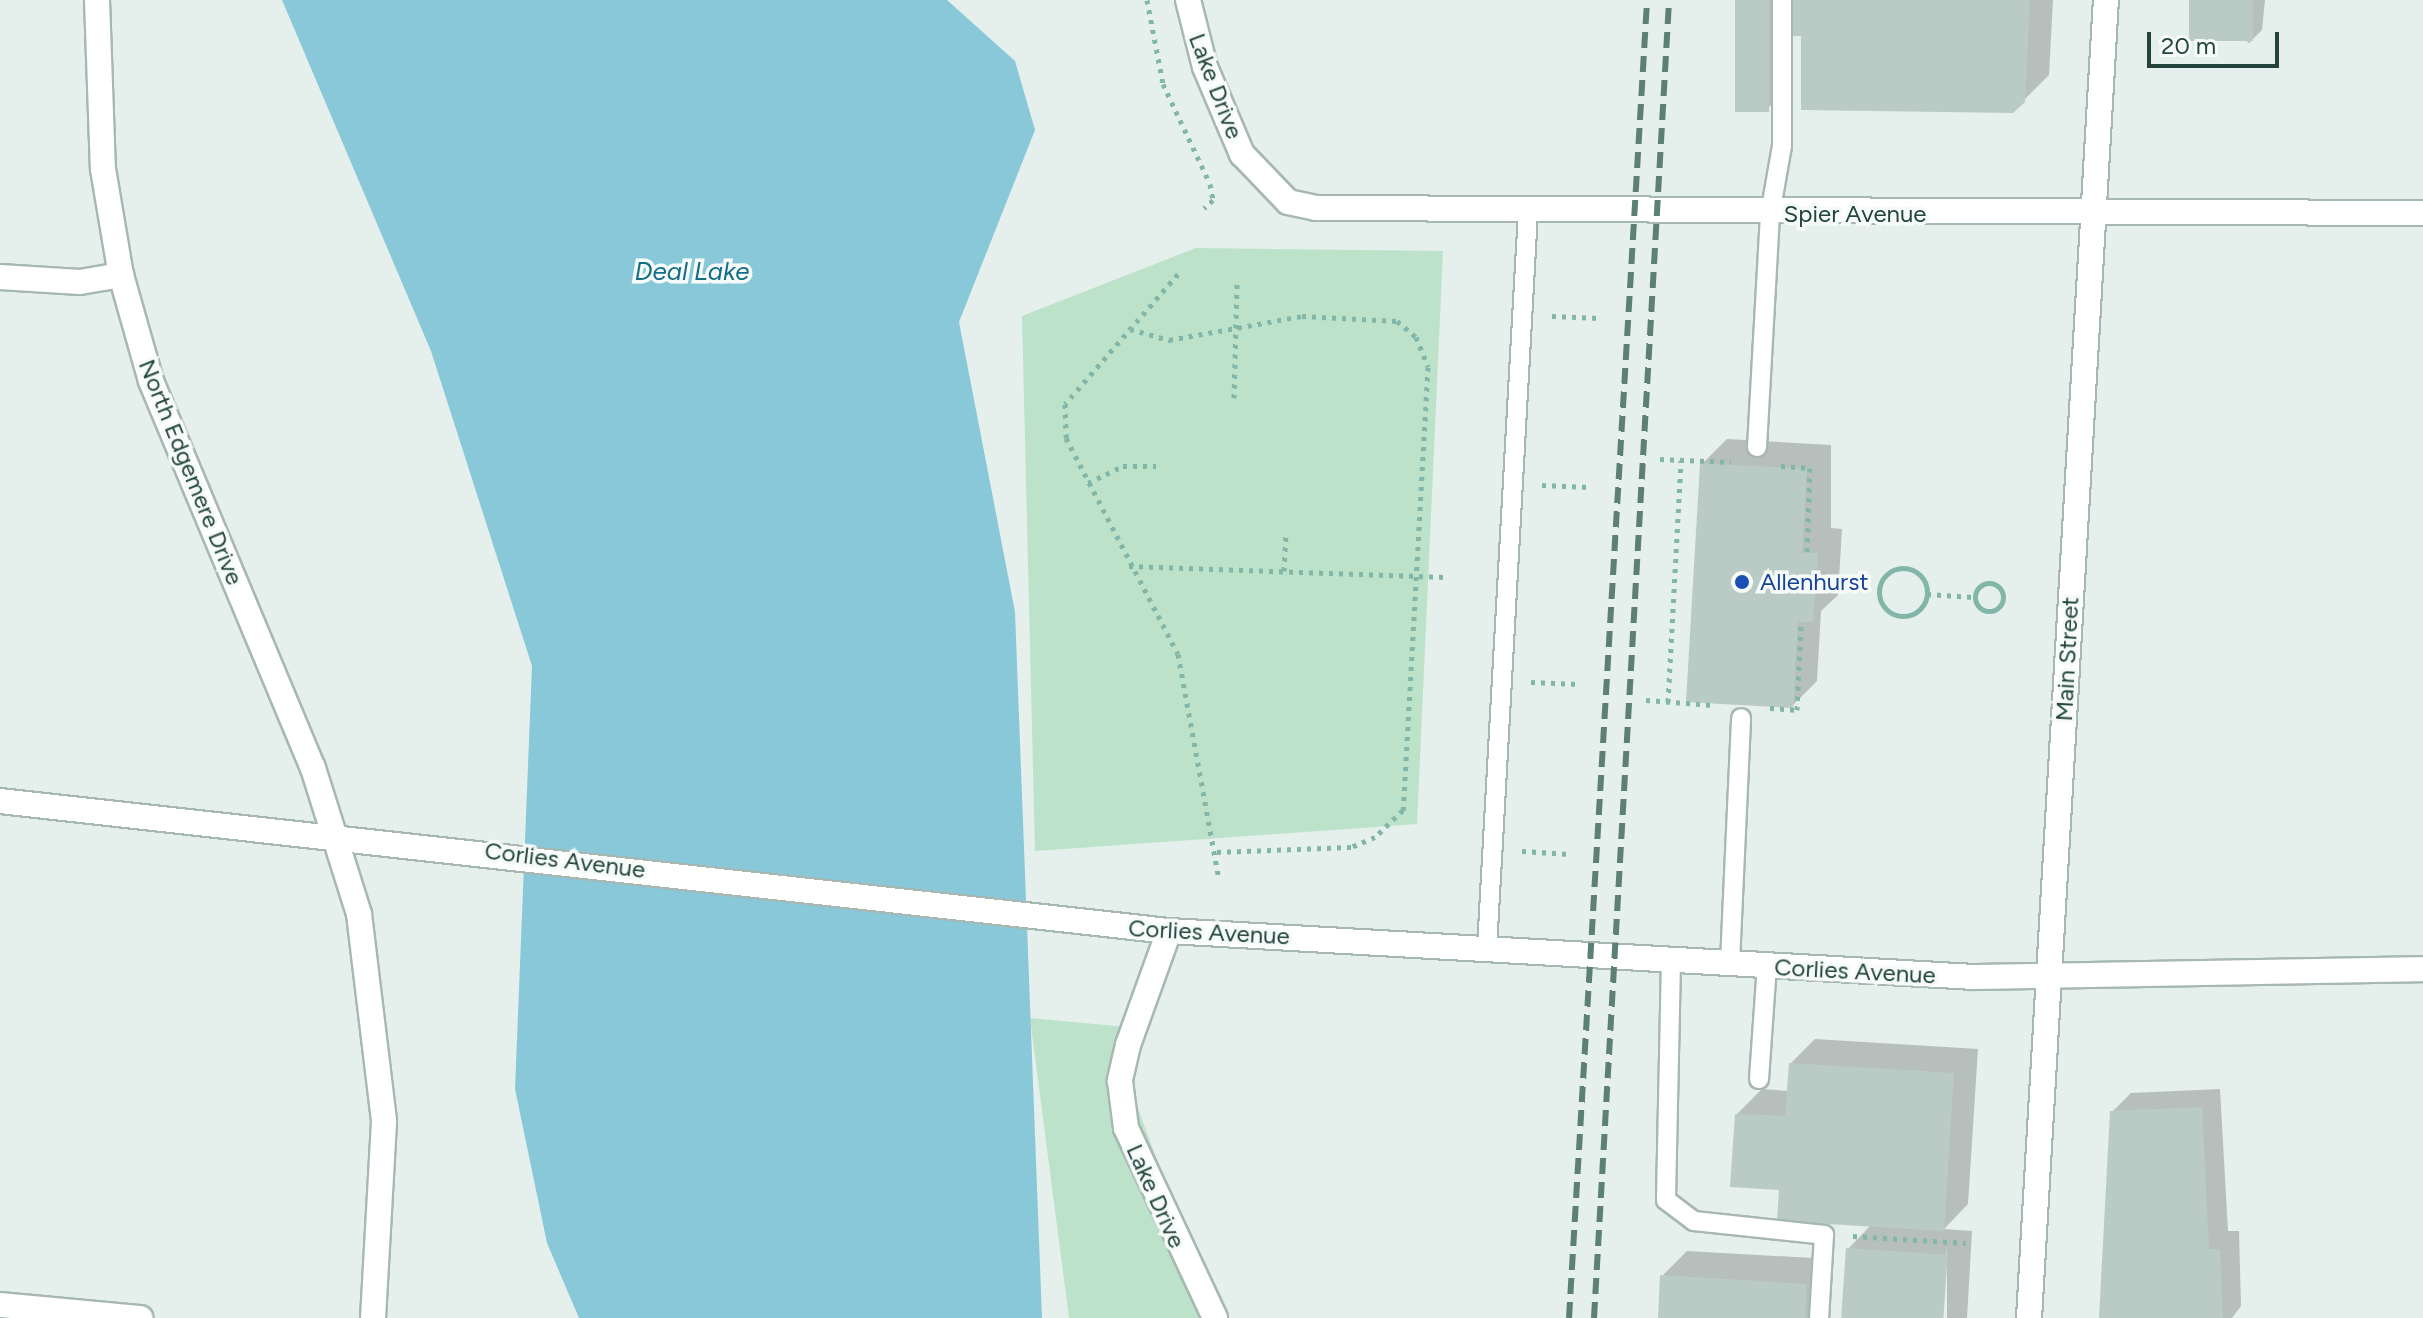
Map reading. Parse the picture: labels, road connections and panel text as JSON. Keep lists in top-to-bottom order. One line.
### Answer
{"streets":{"street":["Lake Drive","Spier Avenue","North Edgemere Drive","Main Street","Corlies Avenue"]},"crossings":[["Lake Drive","Spier Avenue"],["Lake Drive","Corlies Avenue"],["Spier Avenue","Main Street"],["North Edgemere Drive","Corlies Avenue"],["Main Street","Corlies Avenue"]],"water":["Deal Lake"],"places":["Allenhurst"],"scale_bar":"20 m"}
